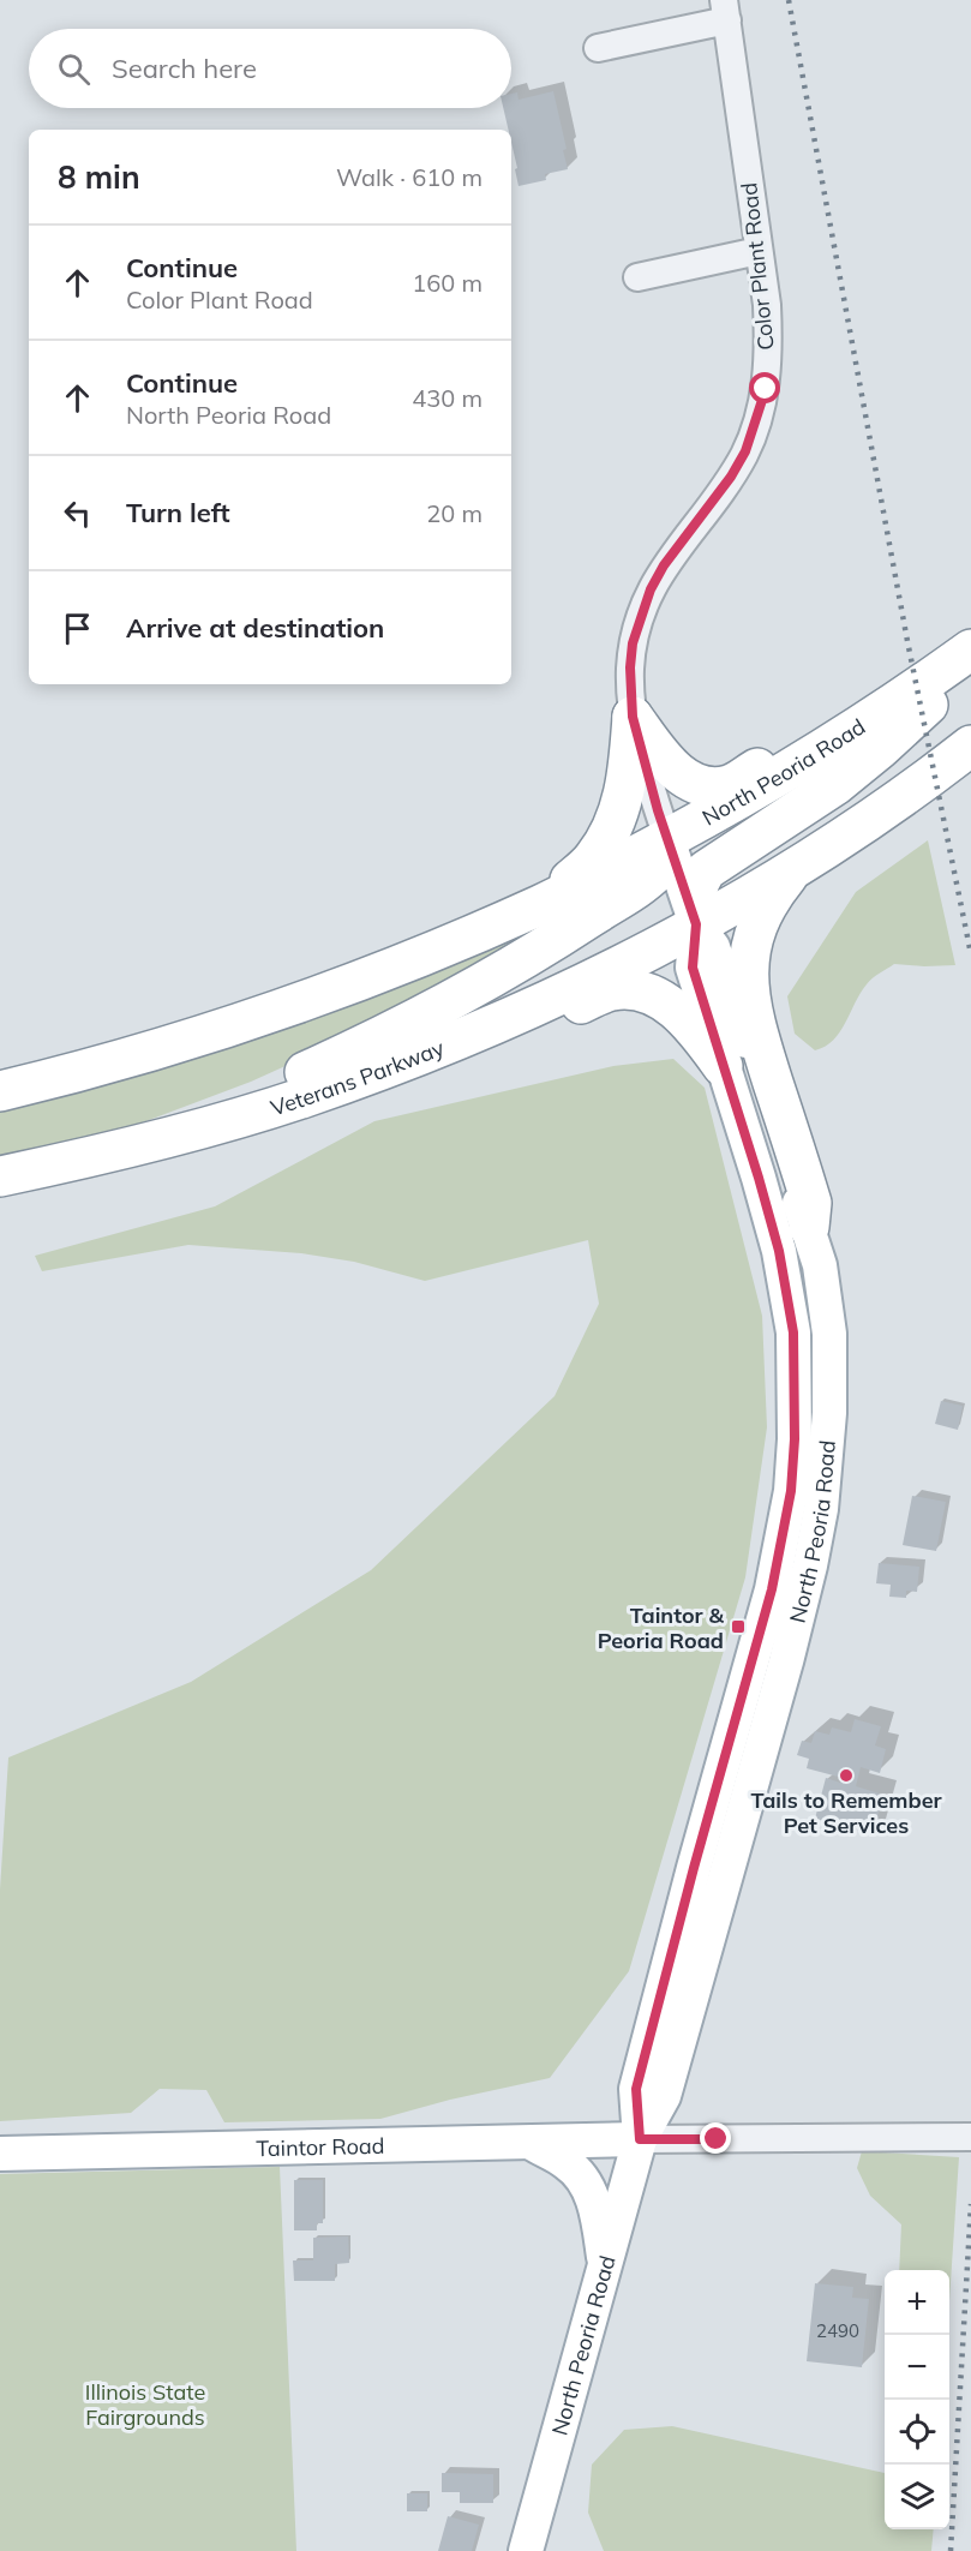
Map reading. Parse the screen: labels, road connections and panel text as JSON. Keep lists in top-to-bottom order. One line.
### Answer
{"streets":{"highway":["North Peoria Road","Veterans Parkway"],"main road":["Taintor Road"],"street":["Color Plant Road"]},"crossings":[["Color Plant Road","North Peoria Road"],["North Peoria Road","Veterans Parkway"],["North Peoria Road","Taintor Road"]],"parks":["Illinois State Fairgrounds"],"places":{"transit":["Taintor & Peoria Road"],"other":["Tails to Remember Pet Services"]},"house_numbers":["2490"],"page":{"search":"Search here","heading":["8 min","Walk · 610 m"],"list":[["Continue","Color Plant Road","160 m"],["Continue","North Peoria Road","430 m"],["Turn left","20 m"],"Arrive at destination"],"map_buttons":["+","−"]}}
